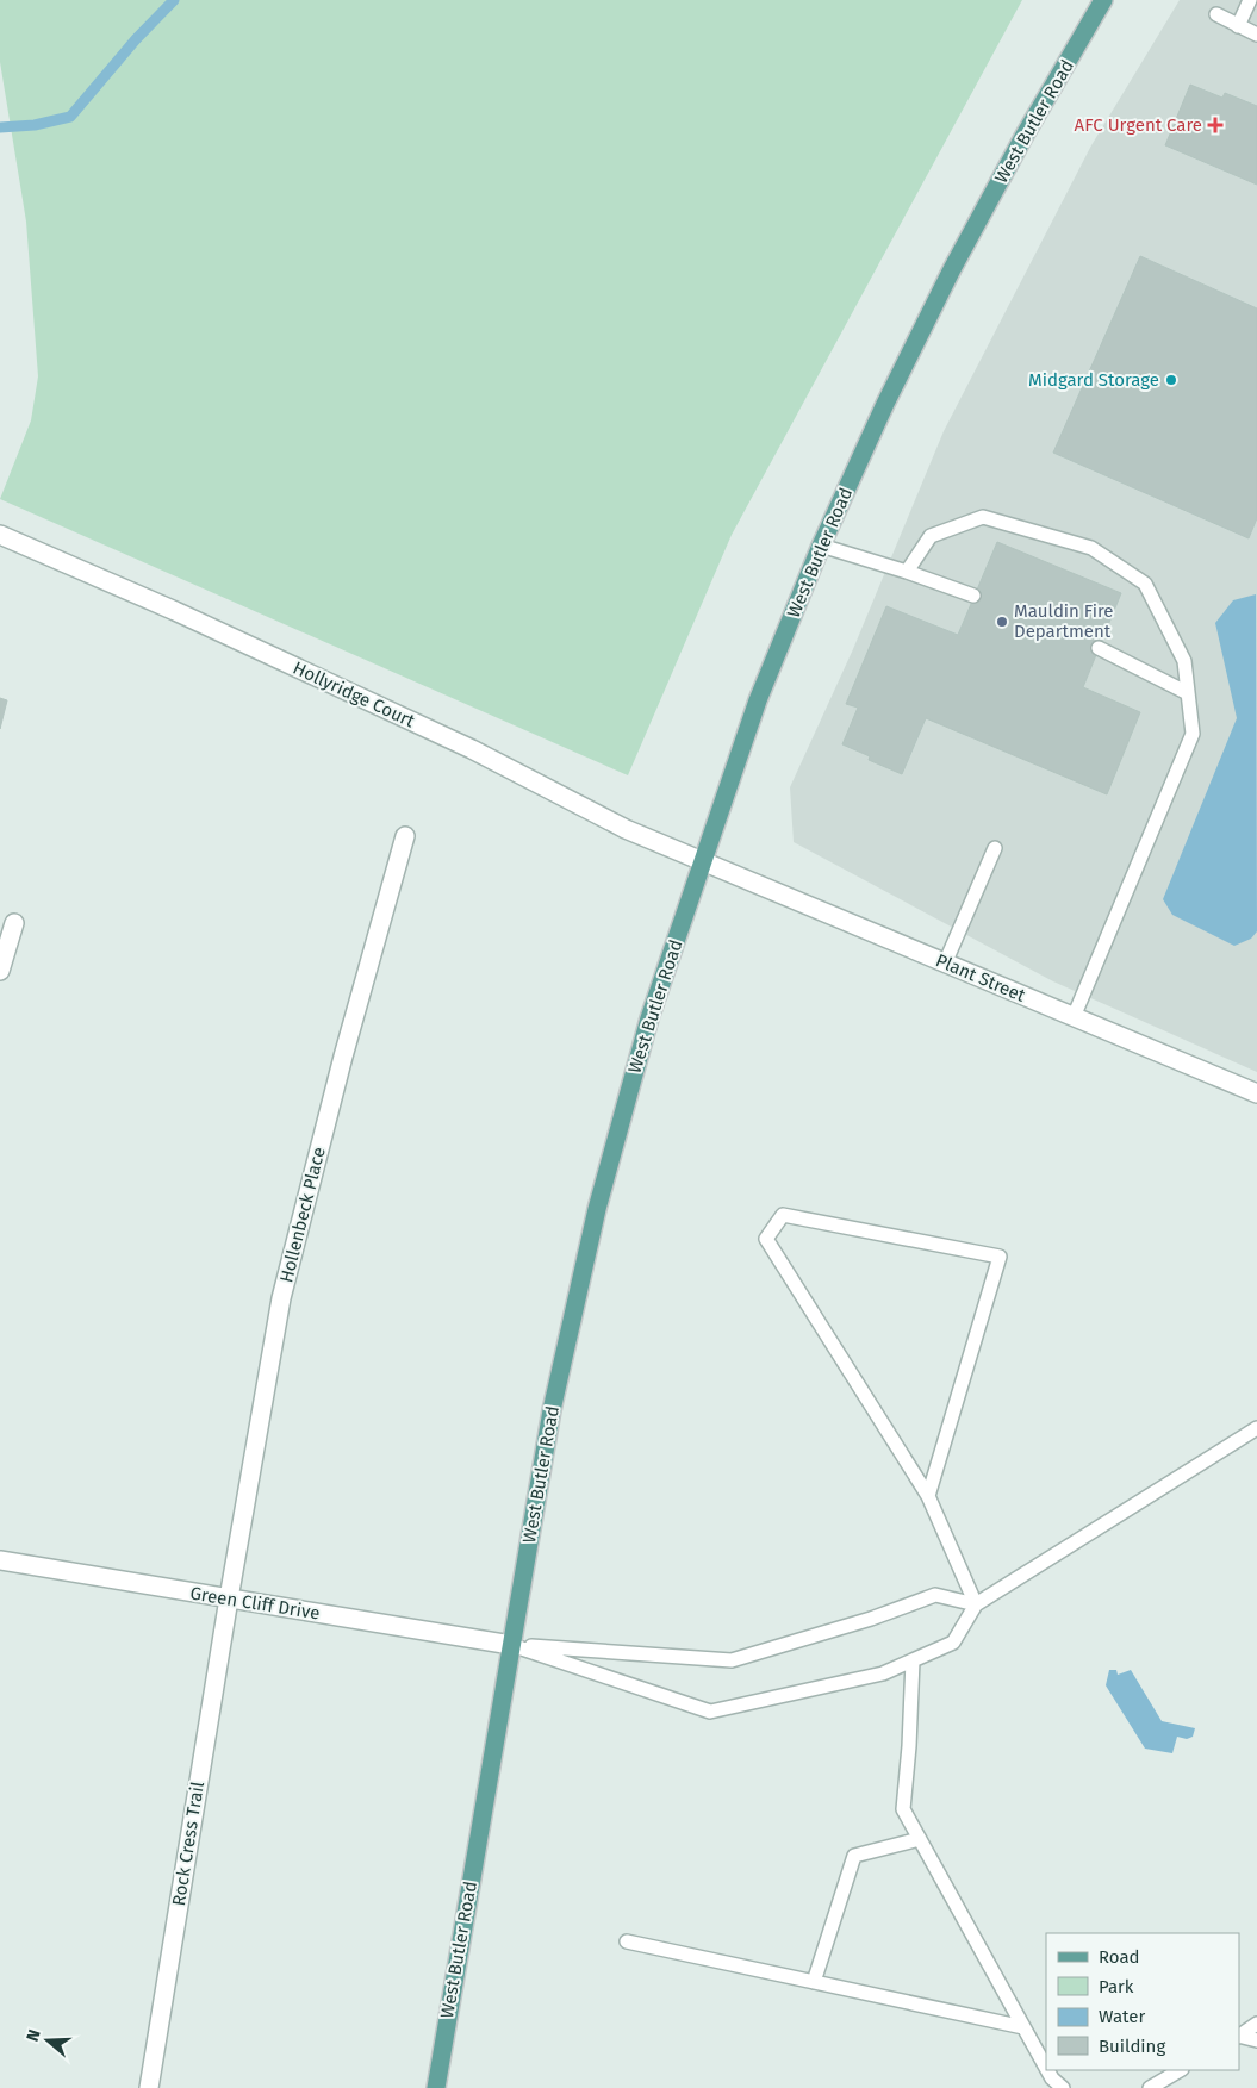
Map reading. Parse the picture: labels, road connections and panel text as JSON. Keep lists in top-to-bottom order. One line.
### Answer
{"streets":{"main road":["West Butler Road"],"street":["Hollyridge Court","Plant Street","Hollenbeck Place","Green Cliff Drive","Rock Cress Trail"]},"crossings":[["West Butler Road","Hollyridge Court"],["West Butler Road","Plant Street"],["West Butler Road","Green Cliff Drive"],["Hollyridge Court","Plant Street"],["Hollenbeck Place","Green Cliff Drive"],["Hollenbeck Place","Rock Cress Trail"],["Green Cliff Drive","Rock Cress Trail"]],"places":{"health":["AFC Urgent Care"],"other":["Midgard Storage","Mauldin Fire Department"]},"legend":["Road","Park","Water","Building"],"north":"left"}
